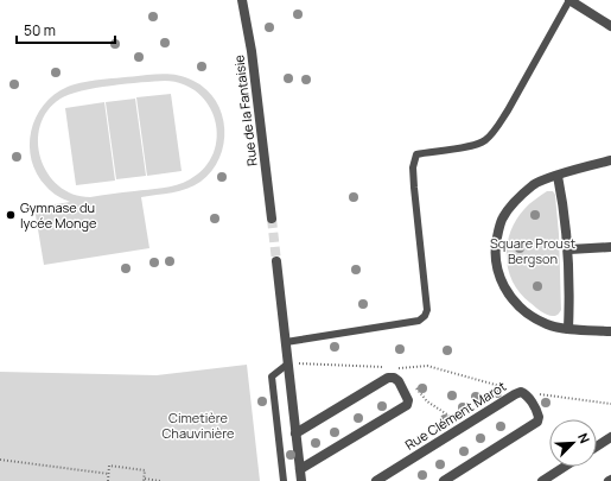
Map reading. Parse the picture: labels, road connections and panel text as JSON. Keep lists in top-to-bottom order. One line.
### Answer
{"streets":{"street":["Rue de la Fantaisie","Rue Clément Marot"]},"parks":["Square Proust Bergson","Cimetière Chauvinière"],"places":["Gymnase du lycée Monge"],"scale_bar":"50 m","north":"top right"}
